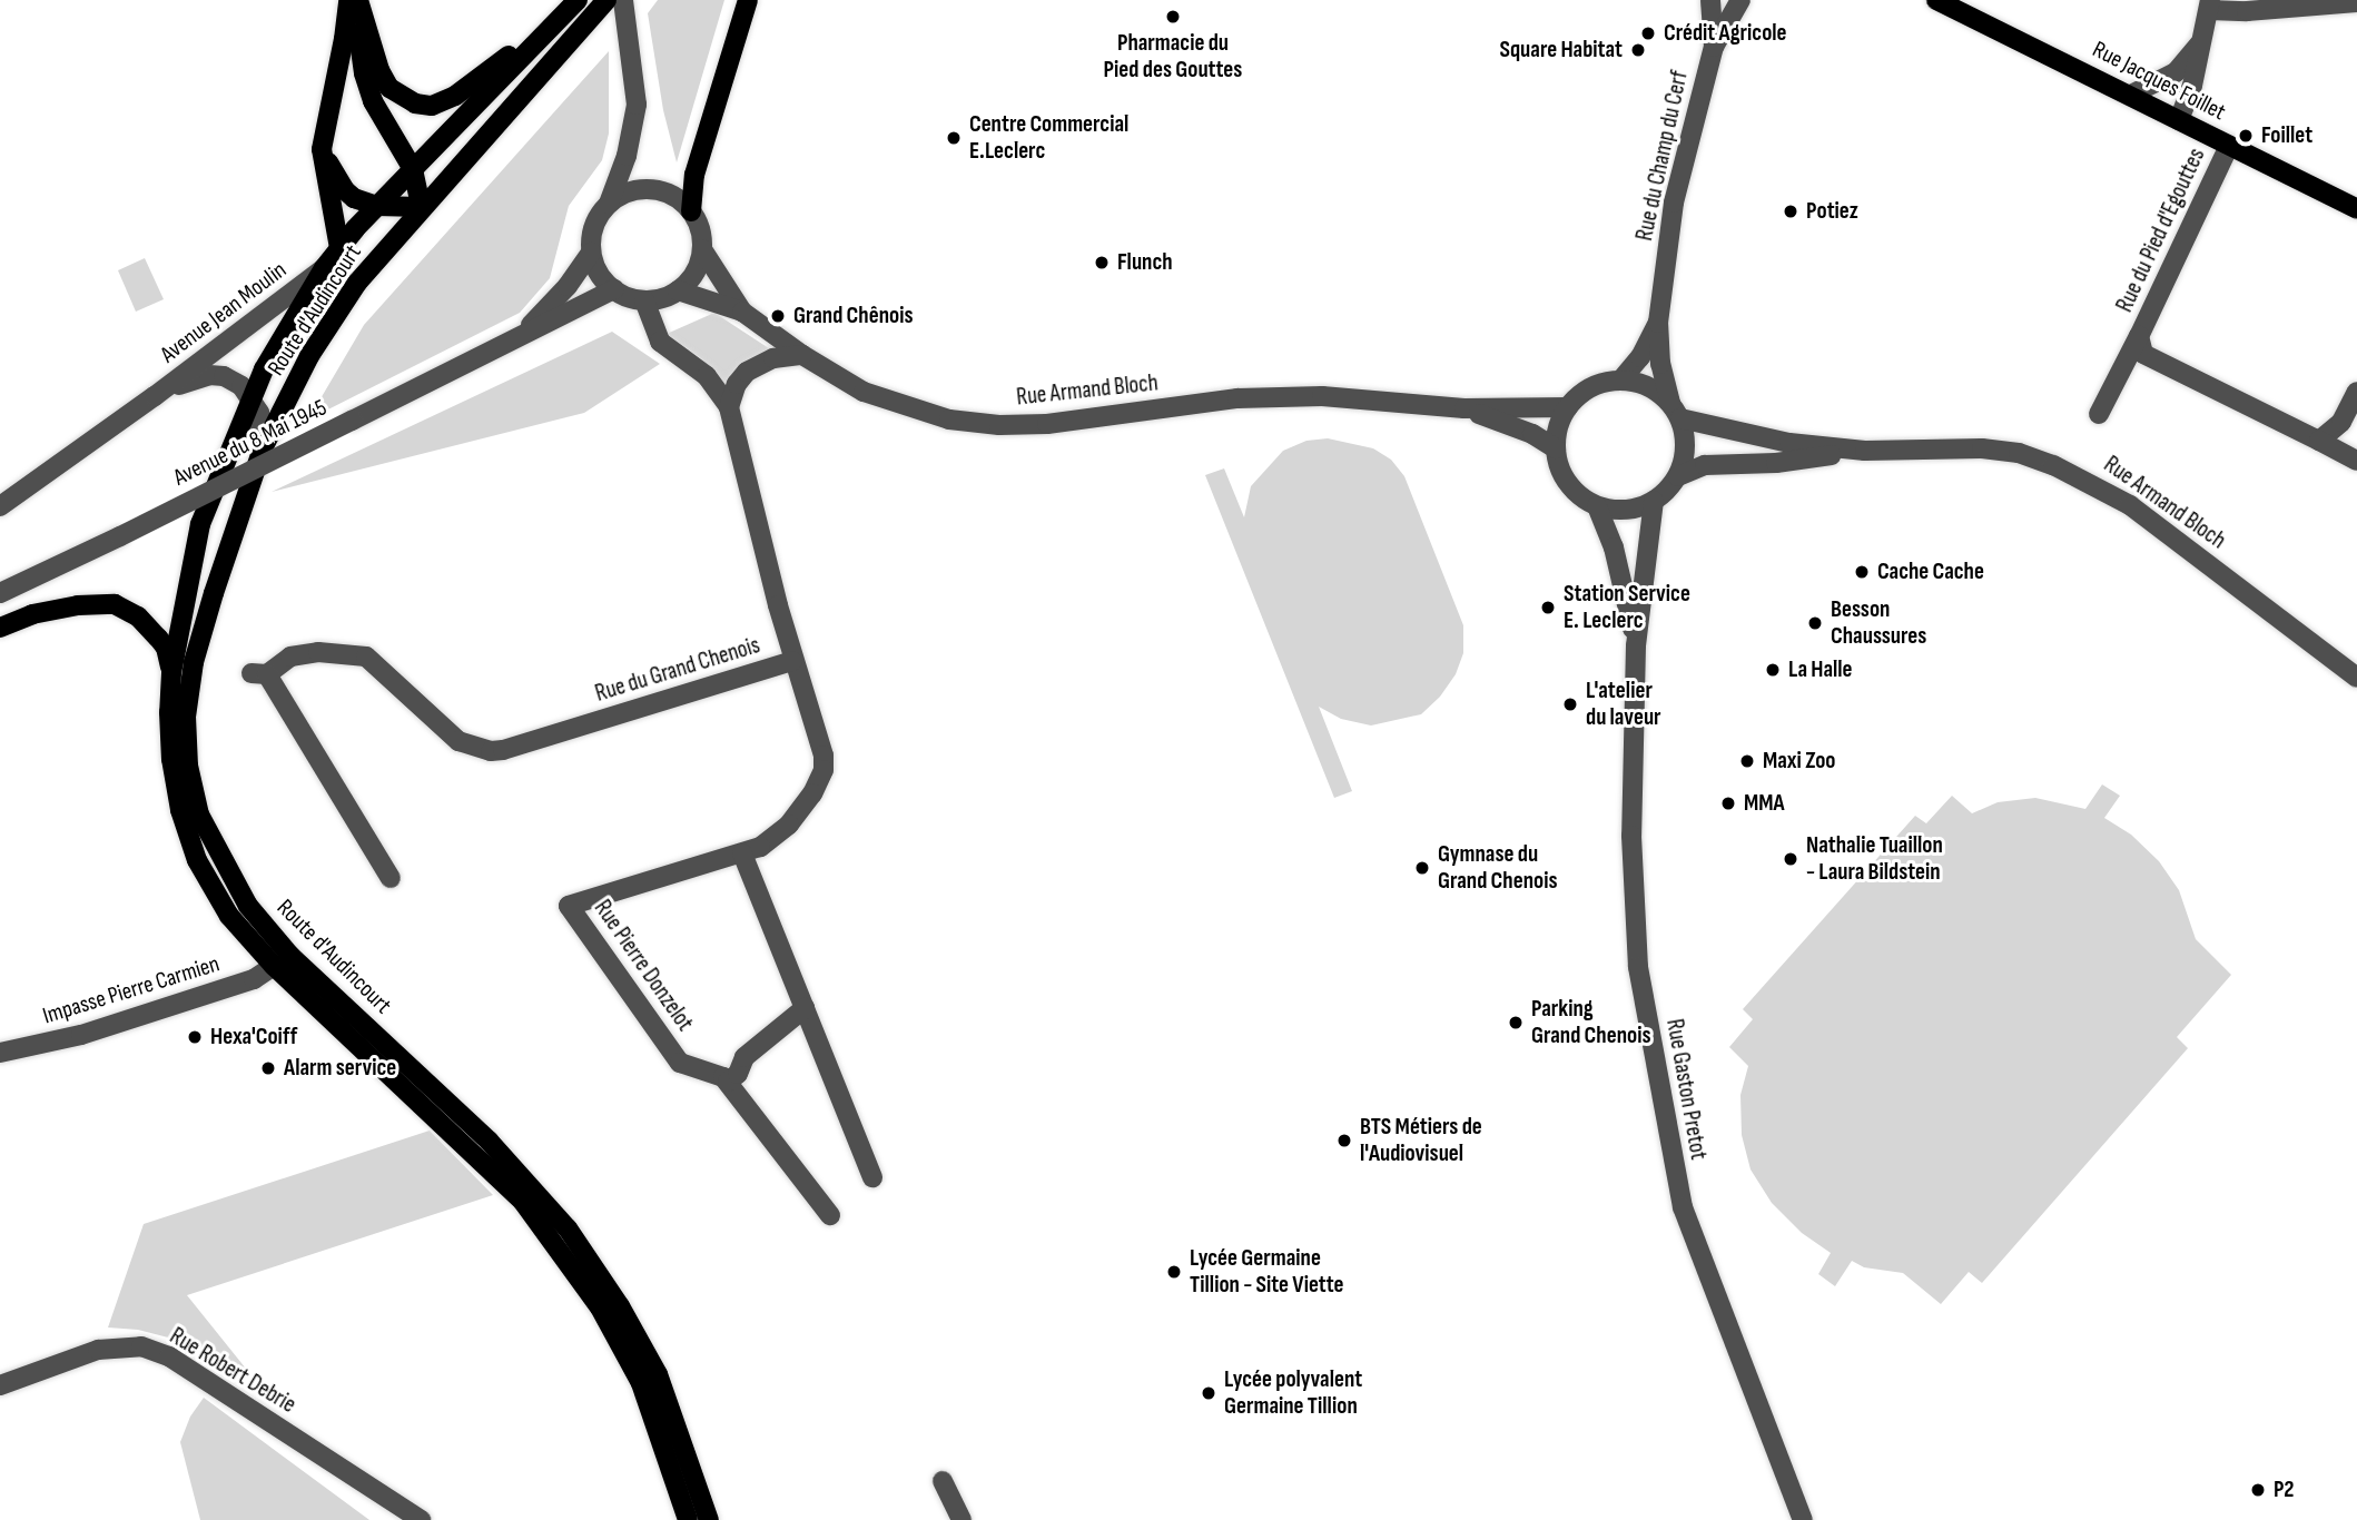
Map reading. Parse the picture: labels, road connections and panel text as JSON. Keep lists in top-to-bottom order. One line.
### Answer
{"streets":{"main road":["Rue Jacques Foillet","Route d'Audincourt"],"street":["Rue du Champ du Cerf","Rue du Pied d'Egouttes","Avenue Jean Moulin","Rue Armand Bloch","Avenue du 8 Mai 1945","Rue du Grand Chenois","Rue Pierre Donzelot","Impasse Pierre Carmien","Rue Gaston Pretot","Rue Robert Debrie"]},"crossings":[["Rue Jacques Foillet","Rue du Pied d'Egouttes"],["Rue du Champ du Cerf","Rue Armand Bloch"],["Rue du Champ du Cerf","Rue Gaston Pretot"],["Route d'Audincourt","Avenue Jean Moulin"],["Route d'Audincourt","Impasse Pierre Carmien"],["Rue Armand Bloch","Avenue du 8 Mai 1945"],["Rue Armand Bloch","Rue du Grand Chenois"],["Rue Armand Bloch","Rue Gaston Pretot"],["Avenue du 8 Mai 1945","Rue du Grand Chenois"],["Rue du Grand Chenois","Rue Pierre Donzelot"]],"places":["Pharmacie du Pied des Gouttes","Crédit Agricole","Square Habitat","Foillet","Centre Commercial E.Leclerc","Potiez","Flunch","Grand Chênois","Cache Cache","Station Service E. Leclerc","Besson Chaussures","La Halle","L'atelier du laveur","Maxi Zoo","MMA","Nathalie Tuaillon - Laura Bildstein","Gymnase du Grand Chenois","Parking Grand Chenois","Hexa'Coiff","Alarm service","BTS Métiers de l'Audiovisuel","Lycée Germaine Tillion - Site Viette","Lycée polyvalent Germaine Tillion","P2"]}
